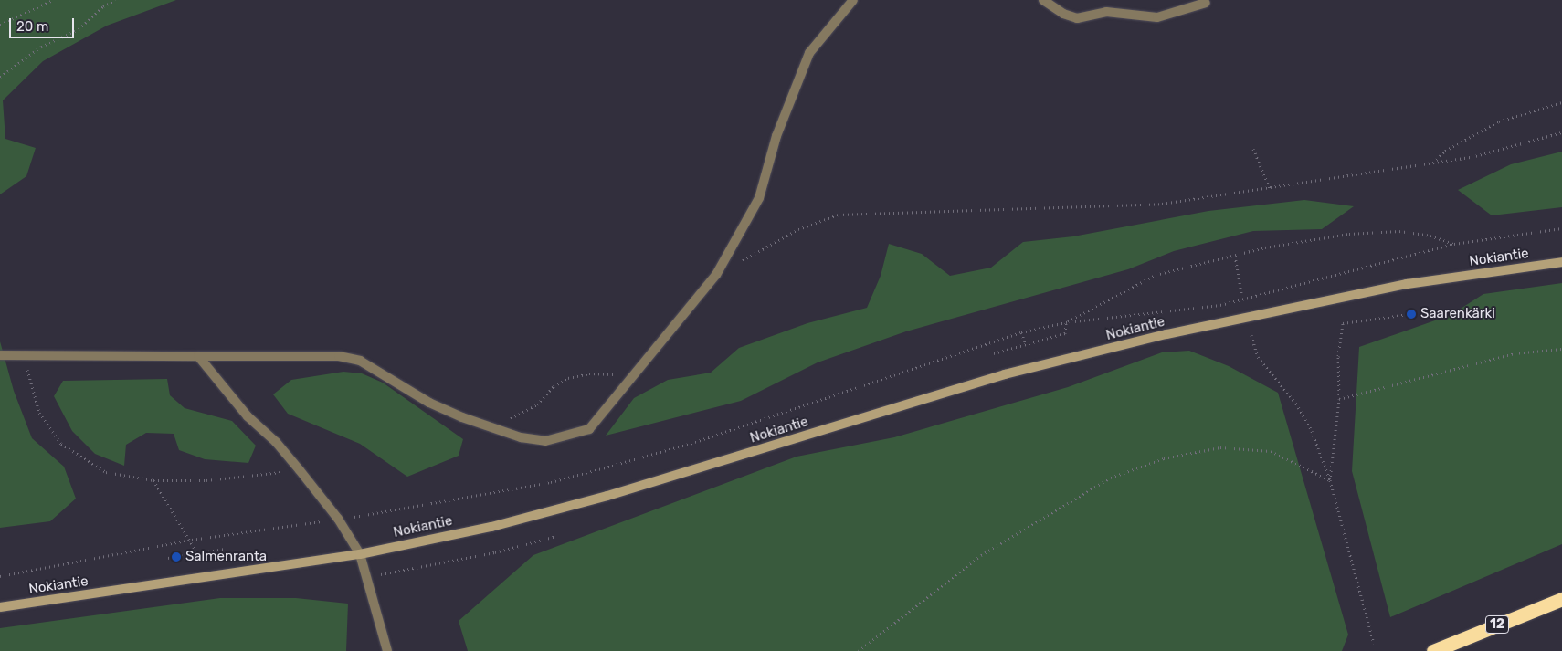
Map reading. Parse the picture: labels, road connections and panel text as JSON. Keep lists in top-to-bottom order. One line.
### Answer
{"streets":{"highway":["12"],"main road":["Nokiantie"]},"places":["Saarenkärki","Salmenranta"],"scale_bar":"20 m"}
